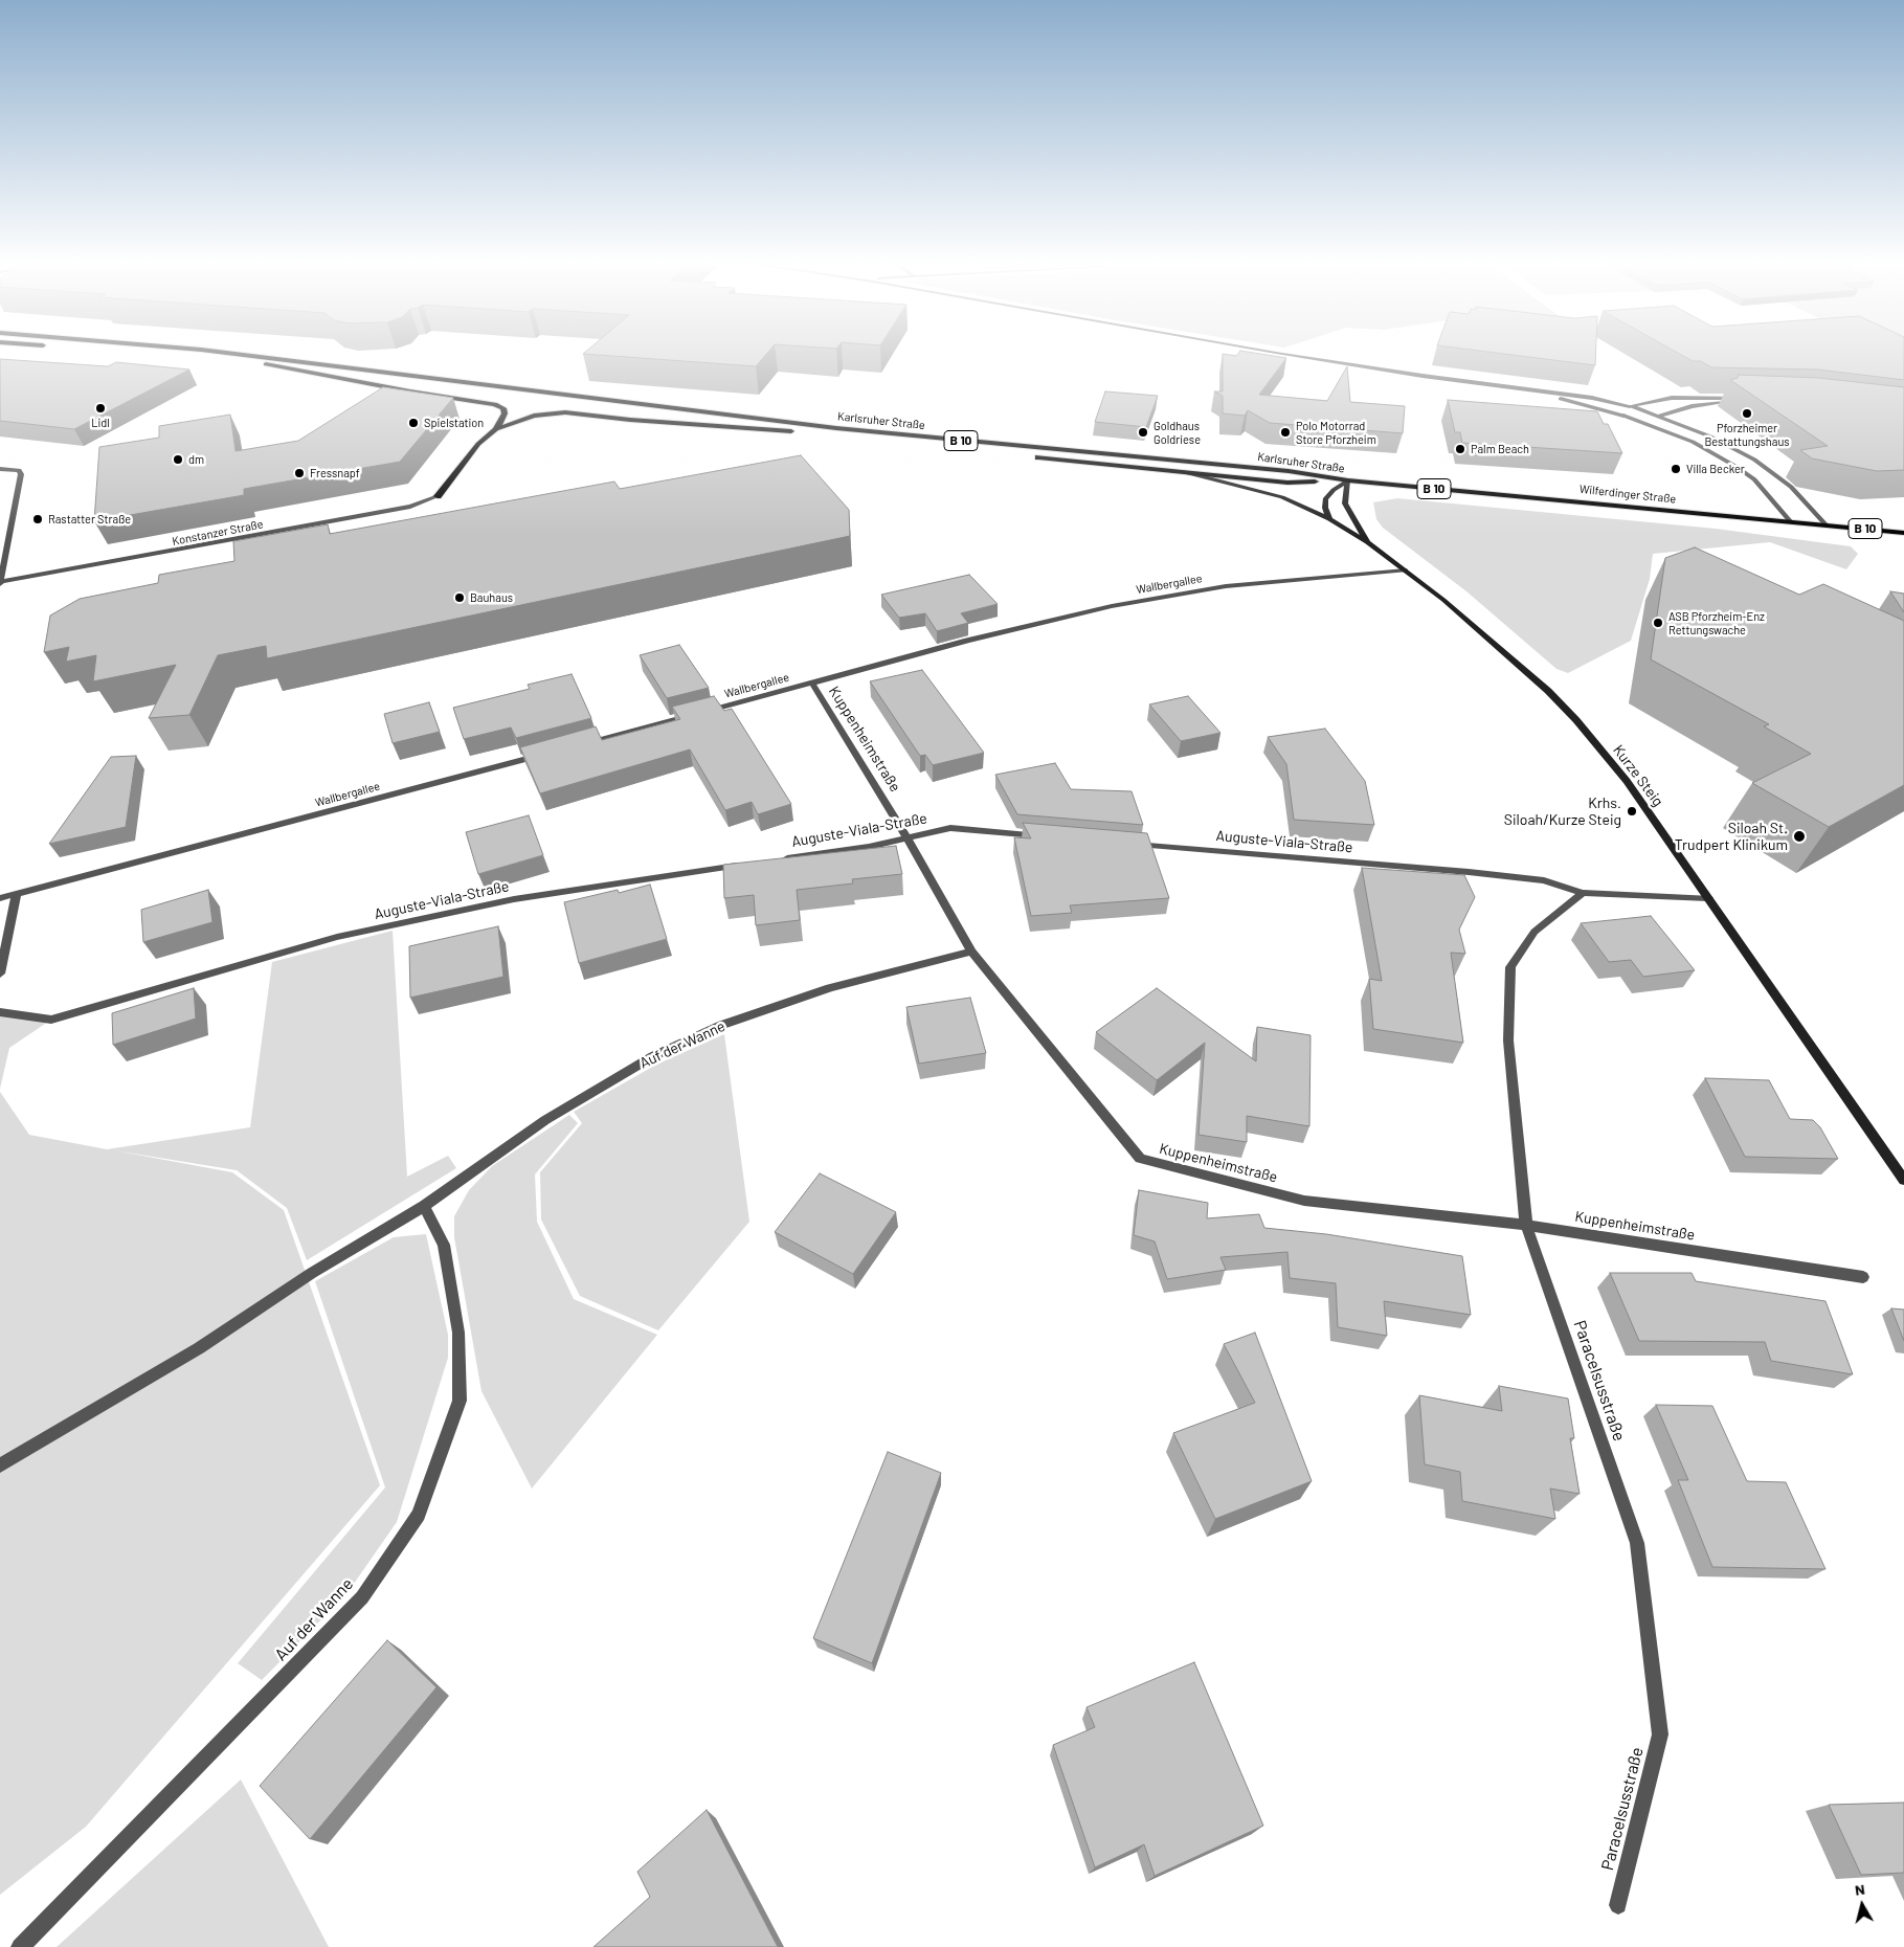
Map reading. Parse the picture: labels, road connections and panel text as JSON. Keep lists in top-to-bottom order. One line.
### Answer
{"streets":{"main road":["Karlsruher Straße","B 10","Wilferdinger Straße","Kurze Steig"],"street":["Konstanzer Straße","Wallbergallee","Kuppenheimstraße","Auguste-Viala-Straße","Auf der Wanne","Paracelsusstraße"]},"crossings":[["Karlsruher Straße","Wilferdinger Straße"],["Karlsruher Straße","Kurze Steig"],["Wilferdinger Straße","Kurze Steig"],["Wallbergallee","Kuppenheimstraße"],["Wallbergallee","Kurze Steig"],["Kuppenheimstraße","Auguste-Viala-Straße"],["Kuppenheimstraße","Auf der Wanne"],["Kuppenheimstraße","Paracelsusstraße"],["Kurze Steig","Auguste-Viala-Straße"],["Auguste-Viala-Straße","Paracelsusstraße"]],"places":["Lidl","Pforzheimer Bestattungshaus","Spielstation","Goldhaus Goldriese","Polo Motorrad Store Pforzheim","Palm Beach","dm","Villa Becker","Fressnapf","Rastatter Straße","Bauhaus","ASB Pforzheim-Enz Rettungswache","Krhs. Siloah/Kurze Steig","Siloah St. Trudpert Klinikum"],"north":"top"}
